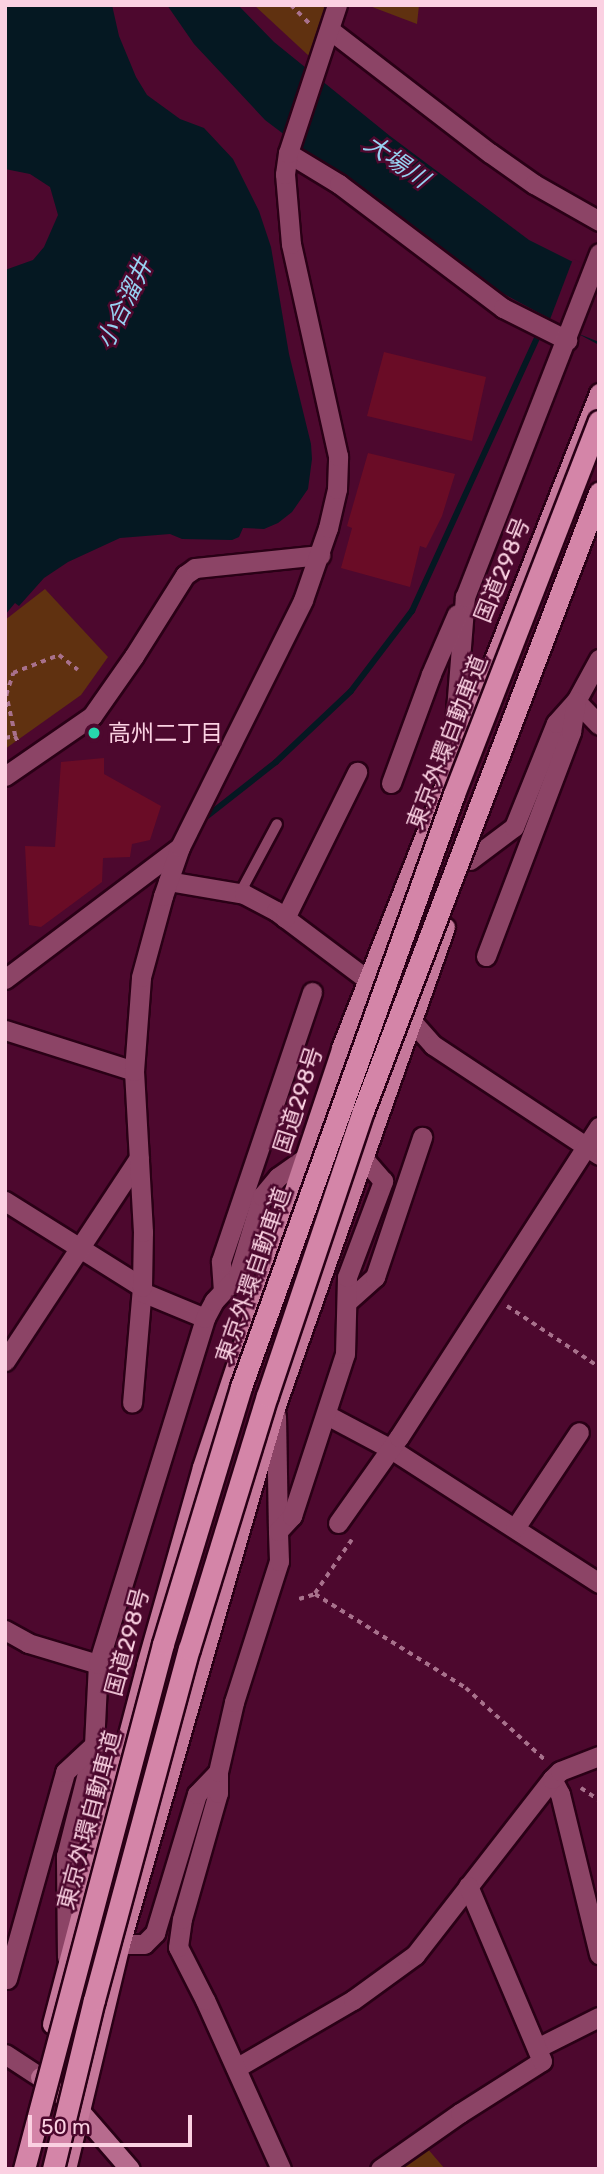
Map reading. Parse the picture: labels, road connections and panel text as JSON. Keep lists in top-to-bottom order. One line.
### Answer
{"streets":{"highway":["国道298号","東京外環自動車道"]},"crossings":[["国道298号","東京外環自動車道"]],"water":["大場川","小合溜井"],"places":["高州二丁目"],"scale_bar":"50 m"}
